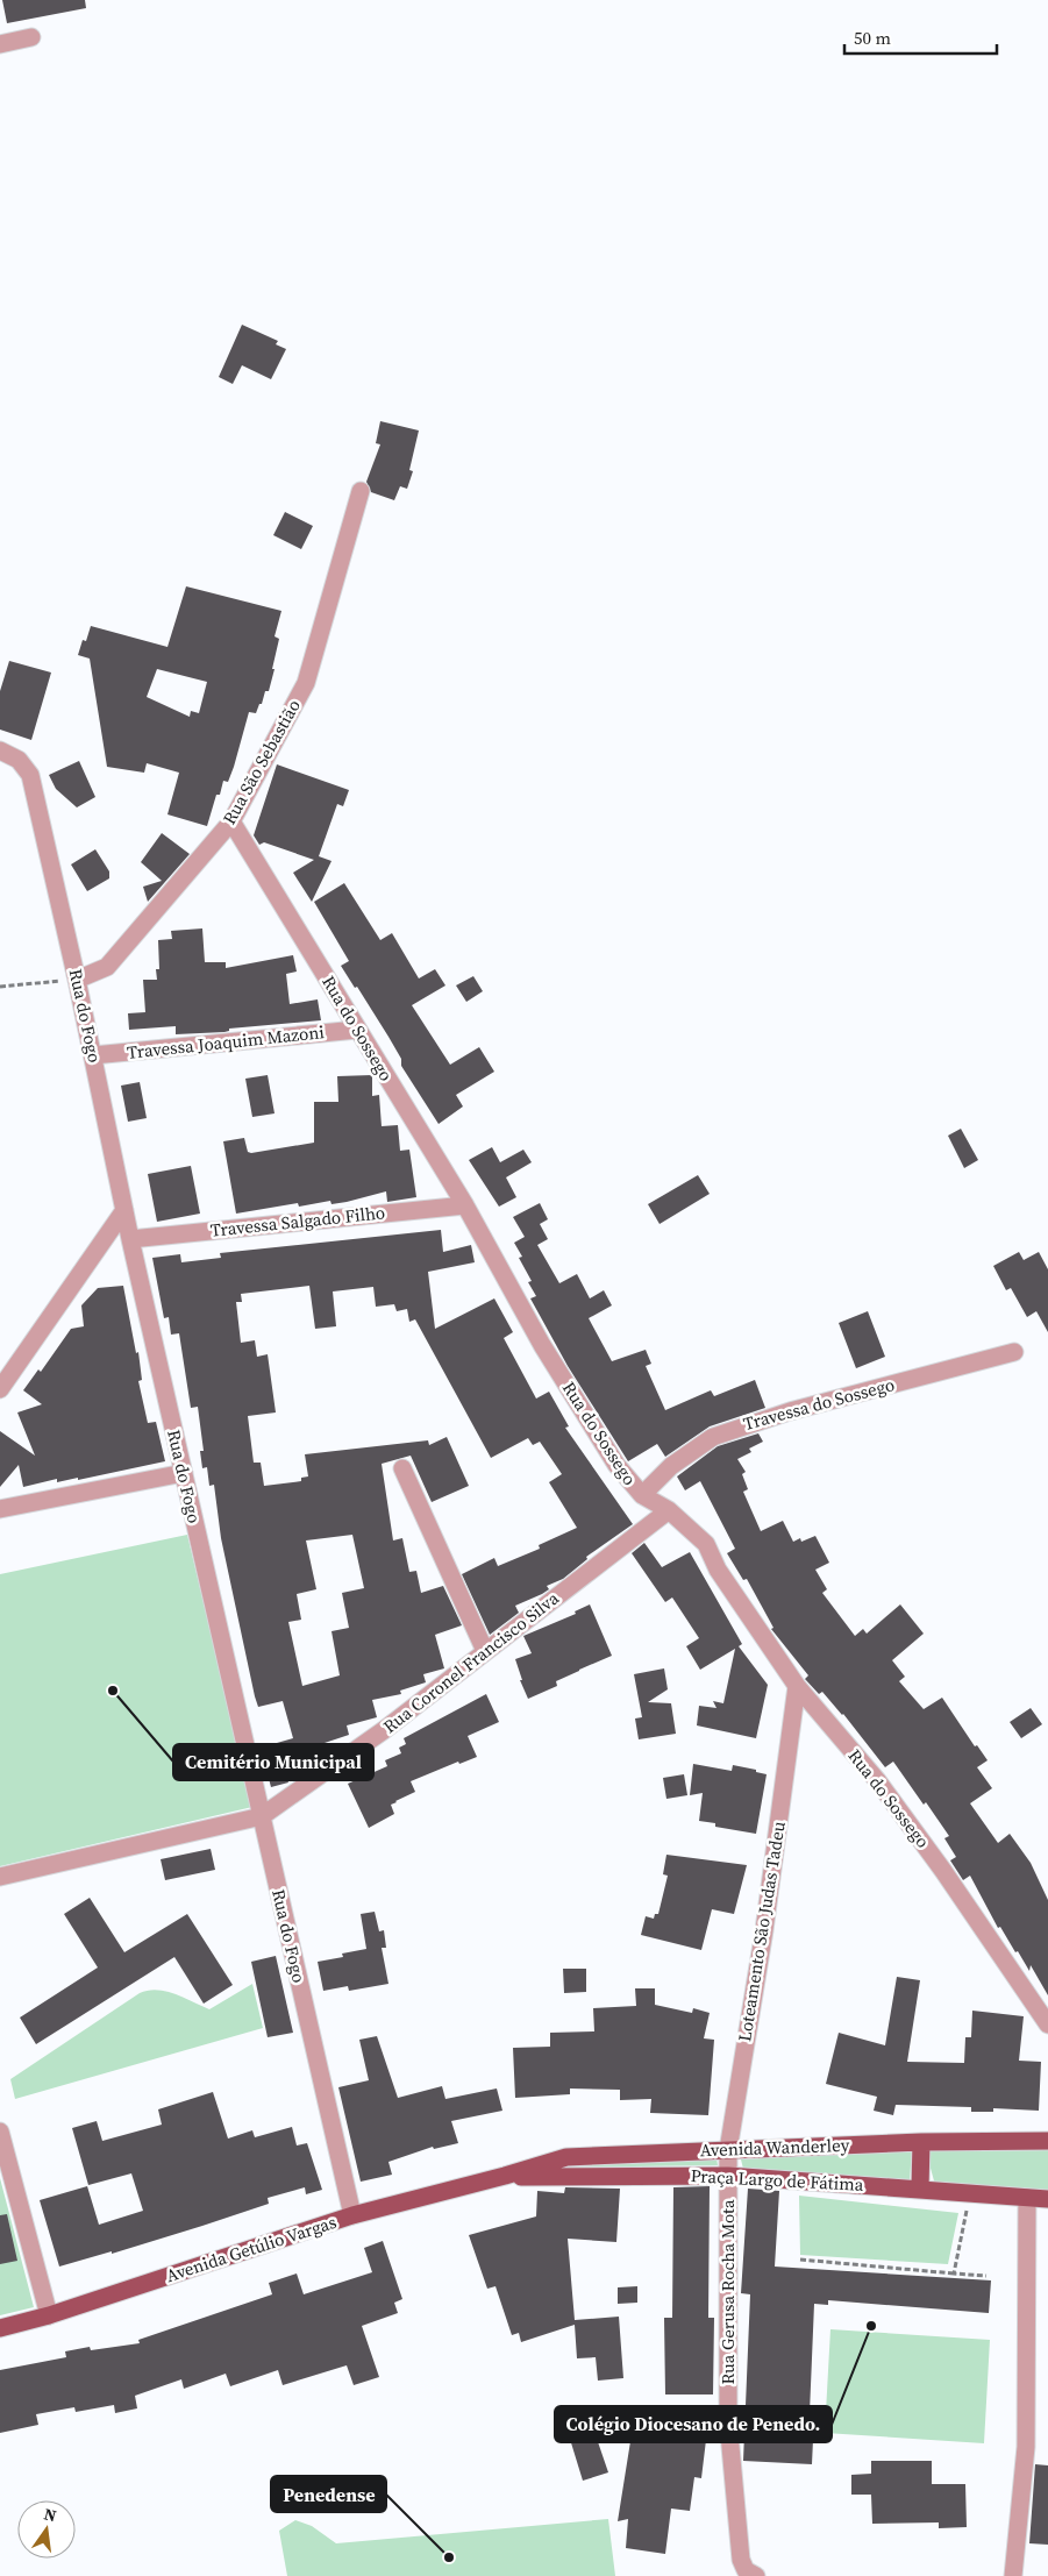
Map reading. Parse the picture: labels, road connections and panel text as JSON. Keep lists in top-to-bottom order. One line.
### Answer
{"streets":{"main road":["Avenida Wanderley","Praça Largo de Fátima","Avenida Getúlio Vargas"],"street":["Rua São Sebastião","Rua do Fogo","Rua do Sossego","Travessa Joaquim Mazoni","Travessa Salgado Filho","Travessa do Sossego","Rua Coronel Francisco Silva","Loteamento São Judas Tadeu","Rua Gerusa Rocha Mota"]},"crossings":[["Rua São Sebastião","Rua do Fogo"],["Rua São Sebastião","Rua do Sossego"],["Rua do Fogo","Travessa Joaquim Mazoni"],["Rua do Fogo","Travessa Salgado Filho"],["Rua do Fogo","Rua Coronel Francisco Silva"],["Rua do Fogo","Avenida Getúlio Vargas"],["Rua do Sossego","Travessa Joaquim Mazoni"],["Rua do Sossego","Travessa Salgado Filho"],["Rua do Sossego","Travessa do Sossego"],["Rua do Sossego","Rua Coronel Francisco Silva"],["Rua do Sossego","Loteamento São Judas Tadeu"],["Loteamento São Judas Tadeu","Avenida Wanderley"],["Loteamento São Judas Tadeu","Praça Largo de Fátima"],["Loteamento São Judas Tadeu","Rua Gerusa Rocha Mota"],["Avenida Wanderley","Praça Largo de Fátima"],["Avenida Wanderley","Avenida Getúlio Vargas"],["Praça Largo de Fátima","Avenida Getúlio Vargas"],["Praça Largo de Fátima","Rua Gerusa Rocha Mota"]],"places":["Cemitério Municipal","Colégio Diocesano de Penedo.","Penedense"],"scale_bar":"50 m","north":"top"}
